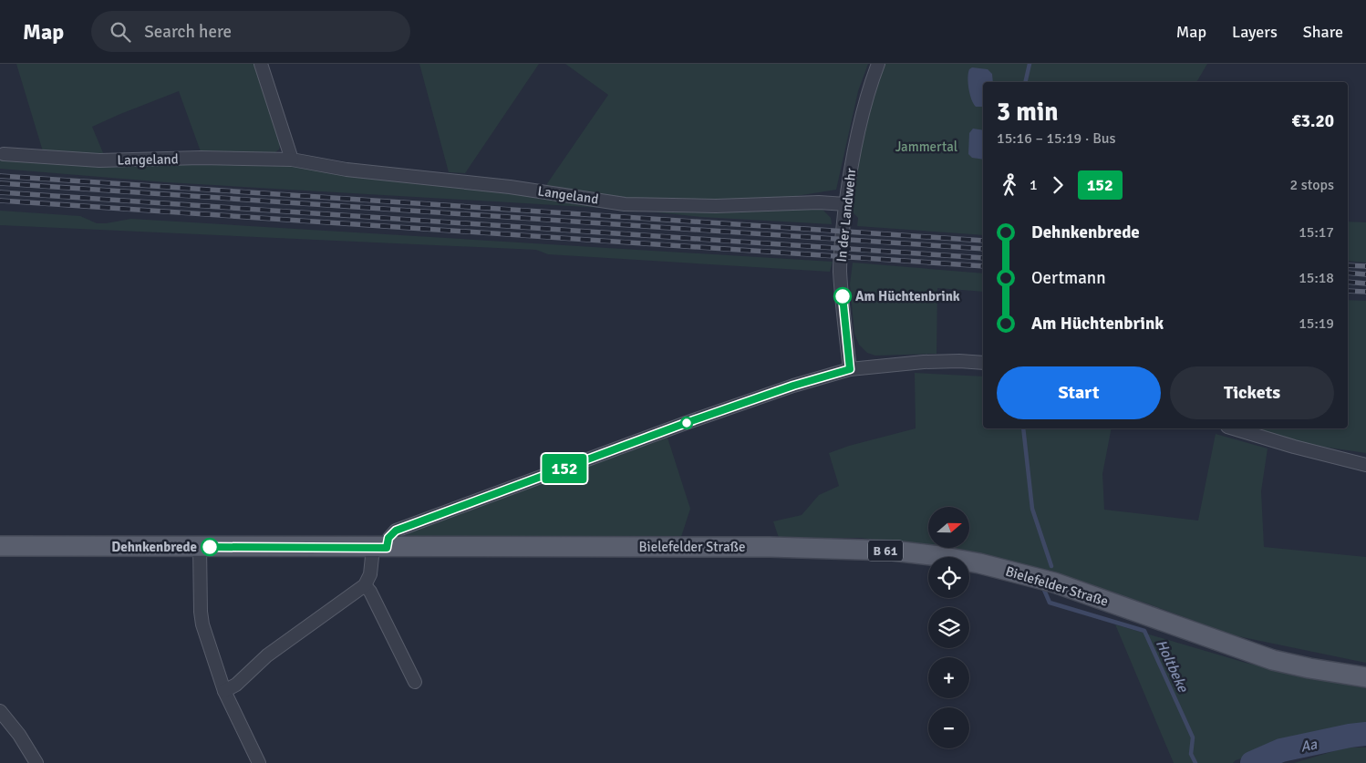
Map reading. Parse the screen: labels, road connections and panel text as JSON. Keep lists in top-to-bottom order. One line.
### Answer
{"streets":{"main road":["Bielefelder Straße","B 61"],"street":["Langeland","In der Landwehr"]},"crossings":[["Langeland","In der Landwehr"]],"water":["Holtbeke","Aa"],"parks":["Jammertal"],"places":["Am Hüchtenbrink","Dehnkenbrede"],"lines":["bus line 152"],"north":"right","page":{"header":"Map","search":"Search here","nav":["Map","Layers","Share"],"on_map":"152","heading":["3 min","15:16 – 15:19 · Bus","€3.20"],"legs":["1","152","2 stops"],"list":[{"name":"Dehnkenbrede","value":"15:17"},{"name":"Oertmann","value":"15:18"},{"name":"Am Hüchtenbrink","value":"15:19"}],"buttons":["Start","Tickets"],"map_buttons":["+","−"]}}
